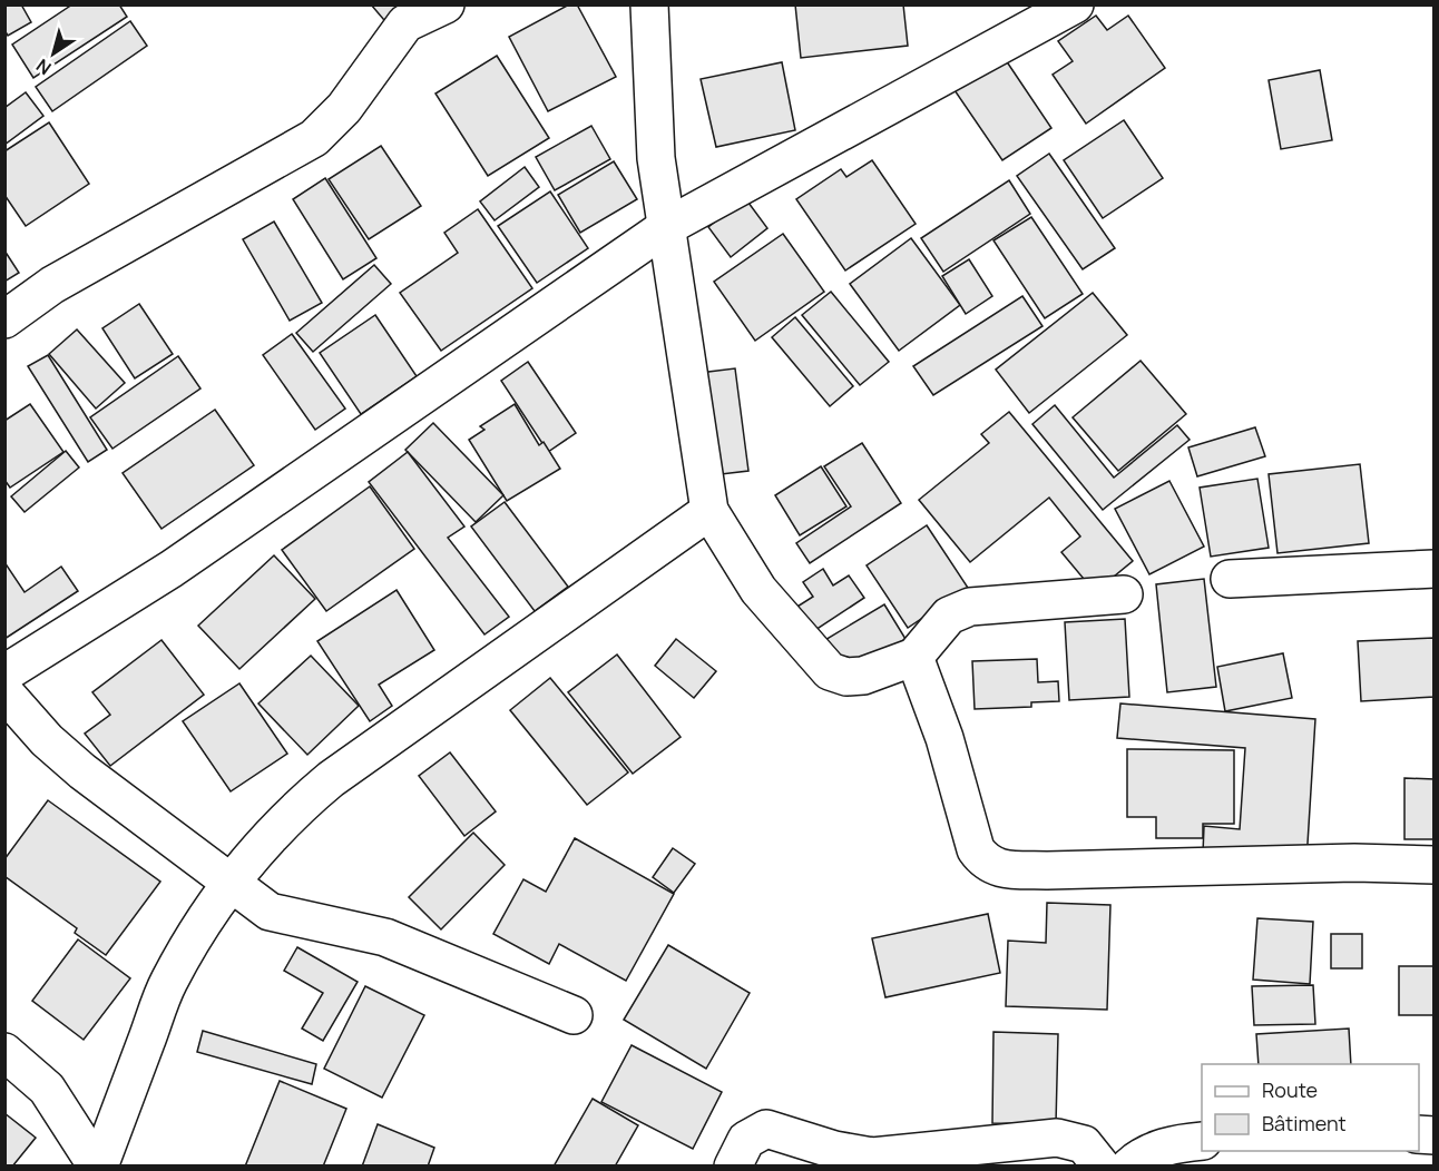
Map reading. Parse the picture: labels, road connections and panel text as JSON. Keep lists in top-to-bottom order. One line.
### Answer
{"legend":["Route","Bâtiment"],"north":"bottom left"}
